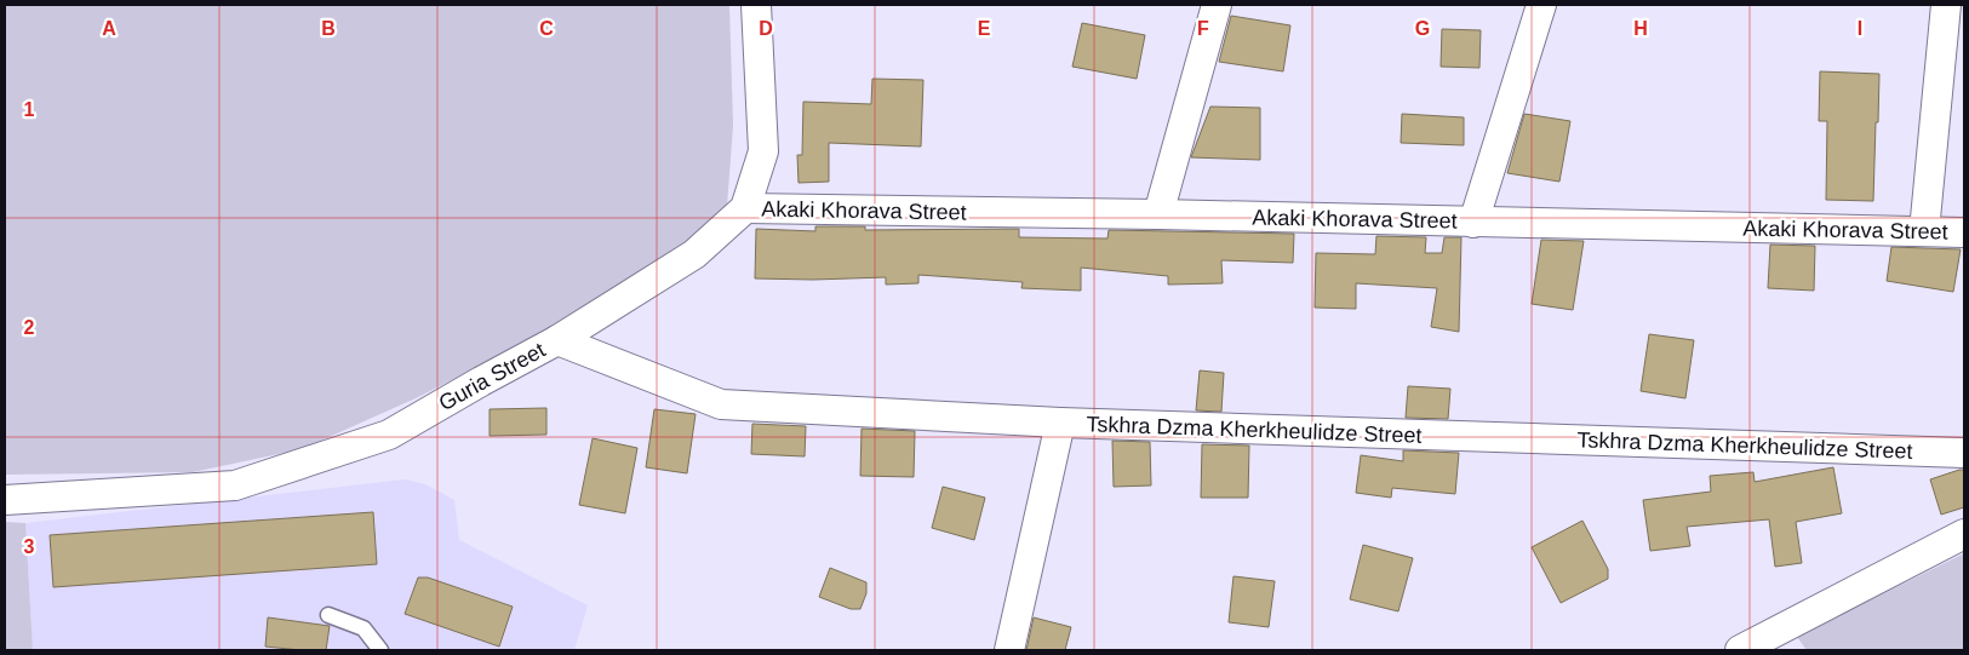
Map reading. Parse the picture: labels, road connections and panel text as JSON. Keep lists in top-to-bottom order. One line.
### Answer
{"streets":{"street":["Akaki Khorava Street","Guria Street","Tskhra Dzma Kherkheulidze Street"]},"crossings":[["Akaki Khorava Street","Guria Street"],["Guria Street","Tskhra Dzma Kherkheulidze Street"]],"grid":{"columns":["A","B","C","D","E","F","G","H","I"],"rows":["1","2","3"]}}
